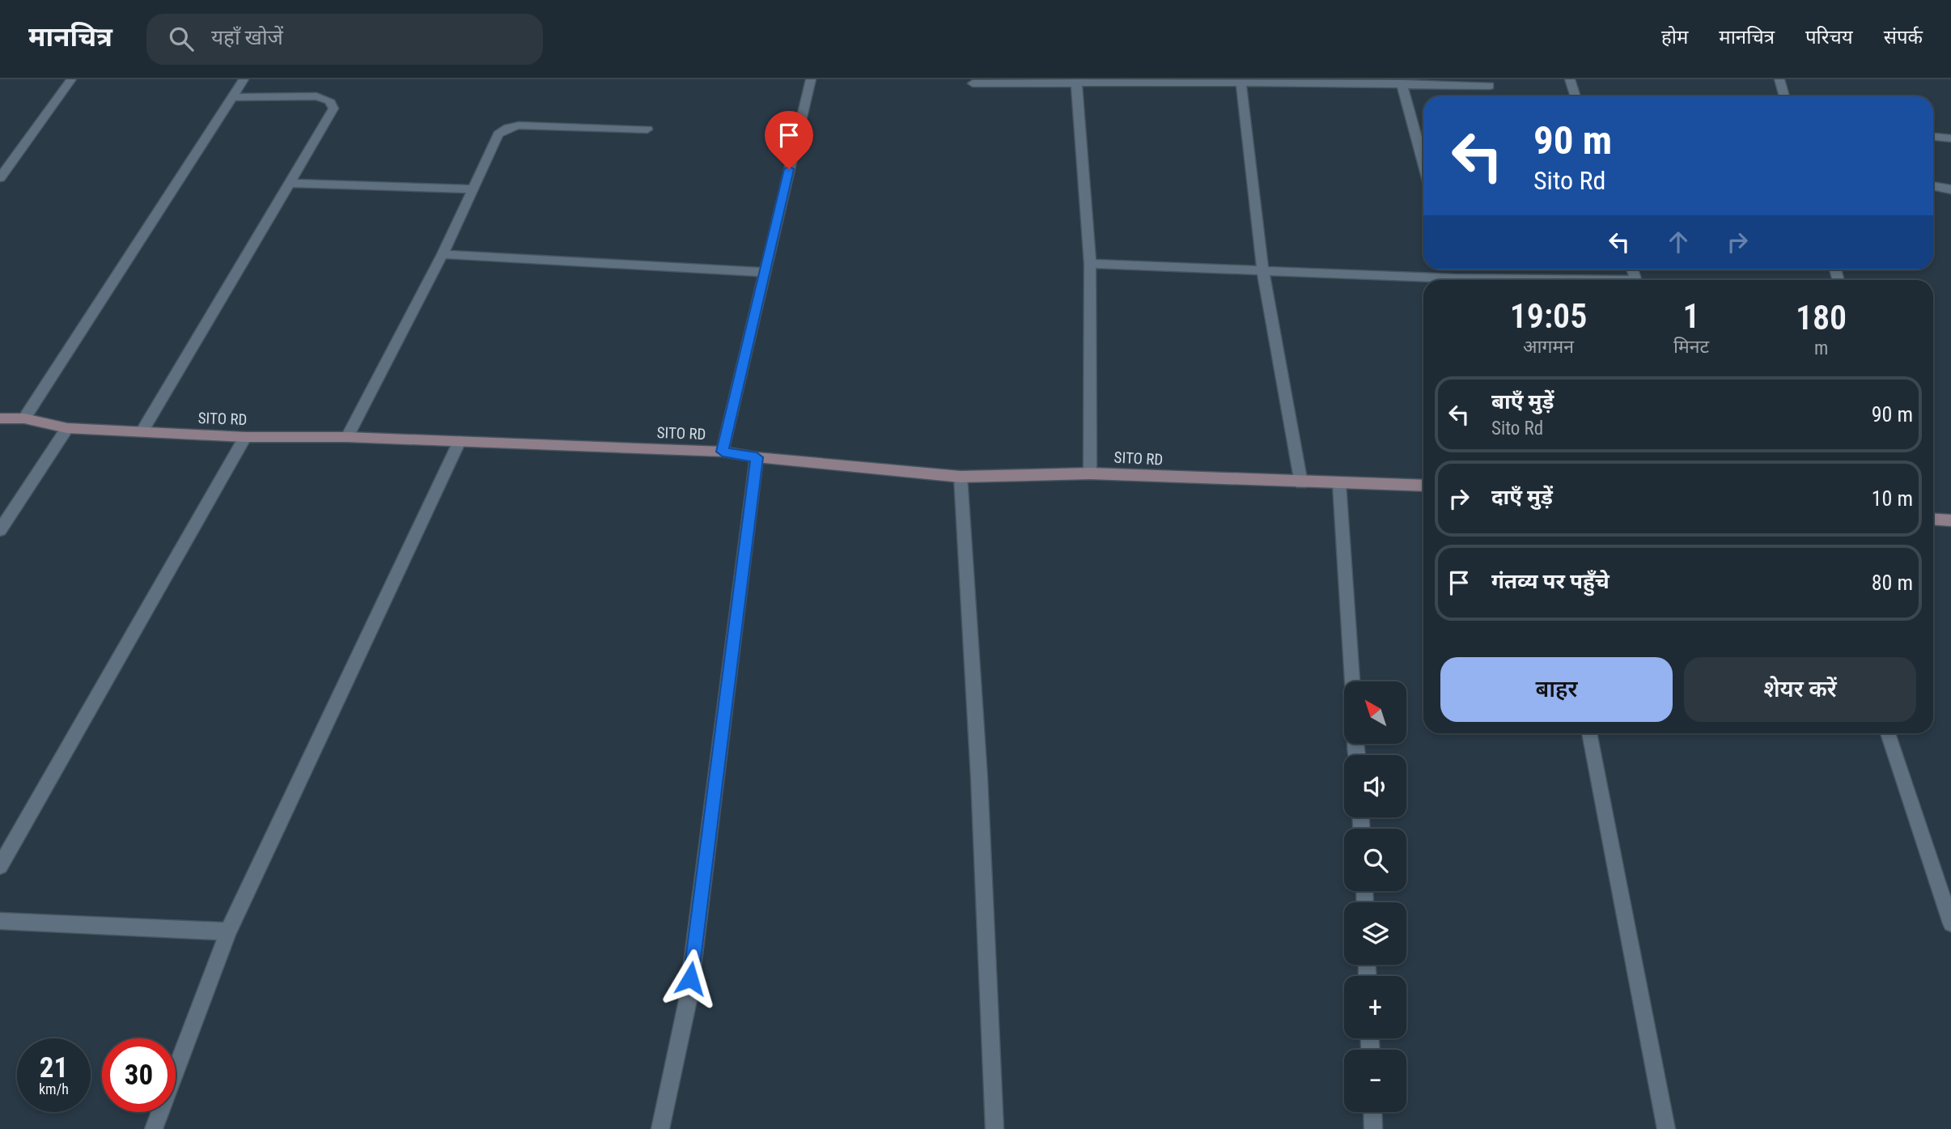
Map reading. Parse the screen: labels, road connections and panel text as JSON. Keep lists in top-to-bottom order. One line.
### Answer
{"streets":{"main road":["SITO RD"]},"north":"top left","page":{"header":"मानचित्र","search":"यहाँ खोजें","nav":["होम","मानचित्र","परिचय","संपर्क"],"turn":["90 m","Sito Rd"],"eta":["19:05","आगमन","1","मिनट","180","m"],"list":[{"name":"बाएँ मुड़ें","note":"Sito Rd","value":"90 m"},{"name":"दाएँ मुड़ें","value":"10 m"},{"name":"गंतव्य पर पहुँचे","value":"80 m"}],"buttons":["बाहर","शेयर करें"],"map_buttons":["+","−"],"speed":"21 km/h","limit":"30"}}
